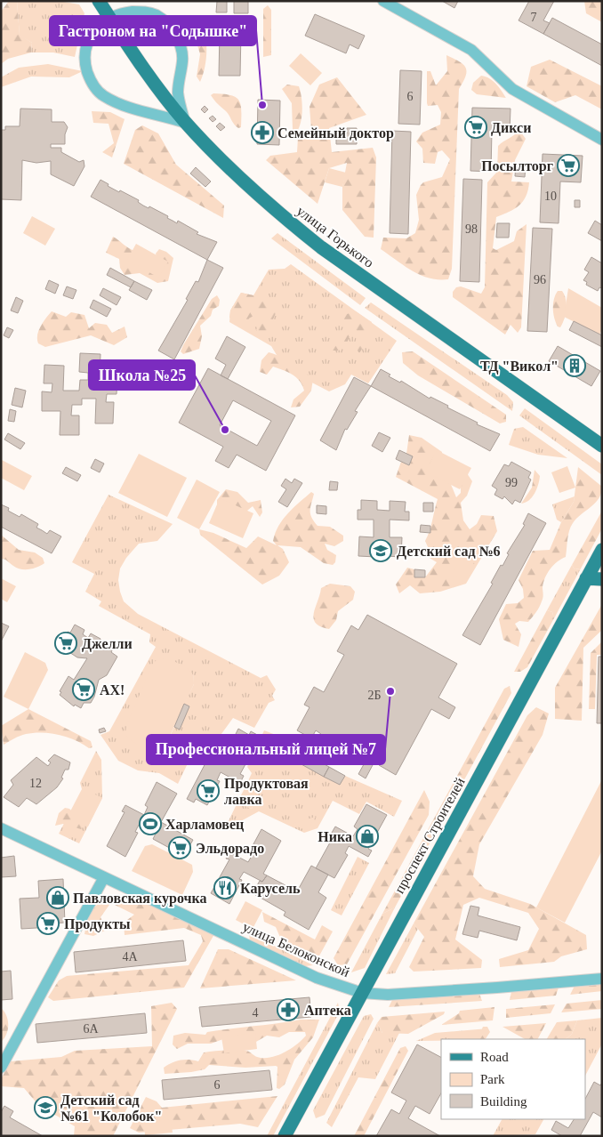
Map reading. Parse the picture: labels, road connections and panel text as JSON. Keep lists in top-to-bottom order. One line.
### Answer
{"streets":{"main road":["улица Горького","проспект Строителей"],"street":["улица Белоконской"]},"crossings":[["проспект Строителей","улица Белоконской"]],"places":{"other":["Гастроном на \"Содышке\"","Школа №25","Профессиональный лицей №7"],"supermarket":["Дикси","Посылторг","Джелли","АХ!","Продуктовая лавка","Эльдорадо","Продукты"],"pharmacy":["Семейный доктор","Аптека"],"building":["ТД \"Викол\""],"school or university":["Детский сад №6","Детский сад №61 \"Колобок\""],"sports":["Харламовец"],"shop":["Ника","Павловская курочка"],"restaurant":["Карусель"]},"house_numbers":["7","6","10","98","96","99","2Б","12","4А","4","6А","6"],"legend":["Road","Park","Building"]}
